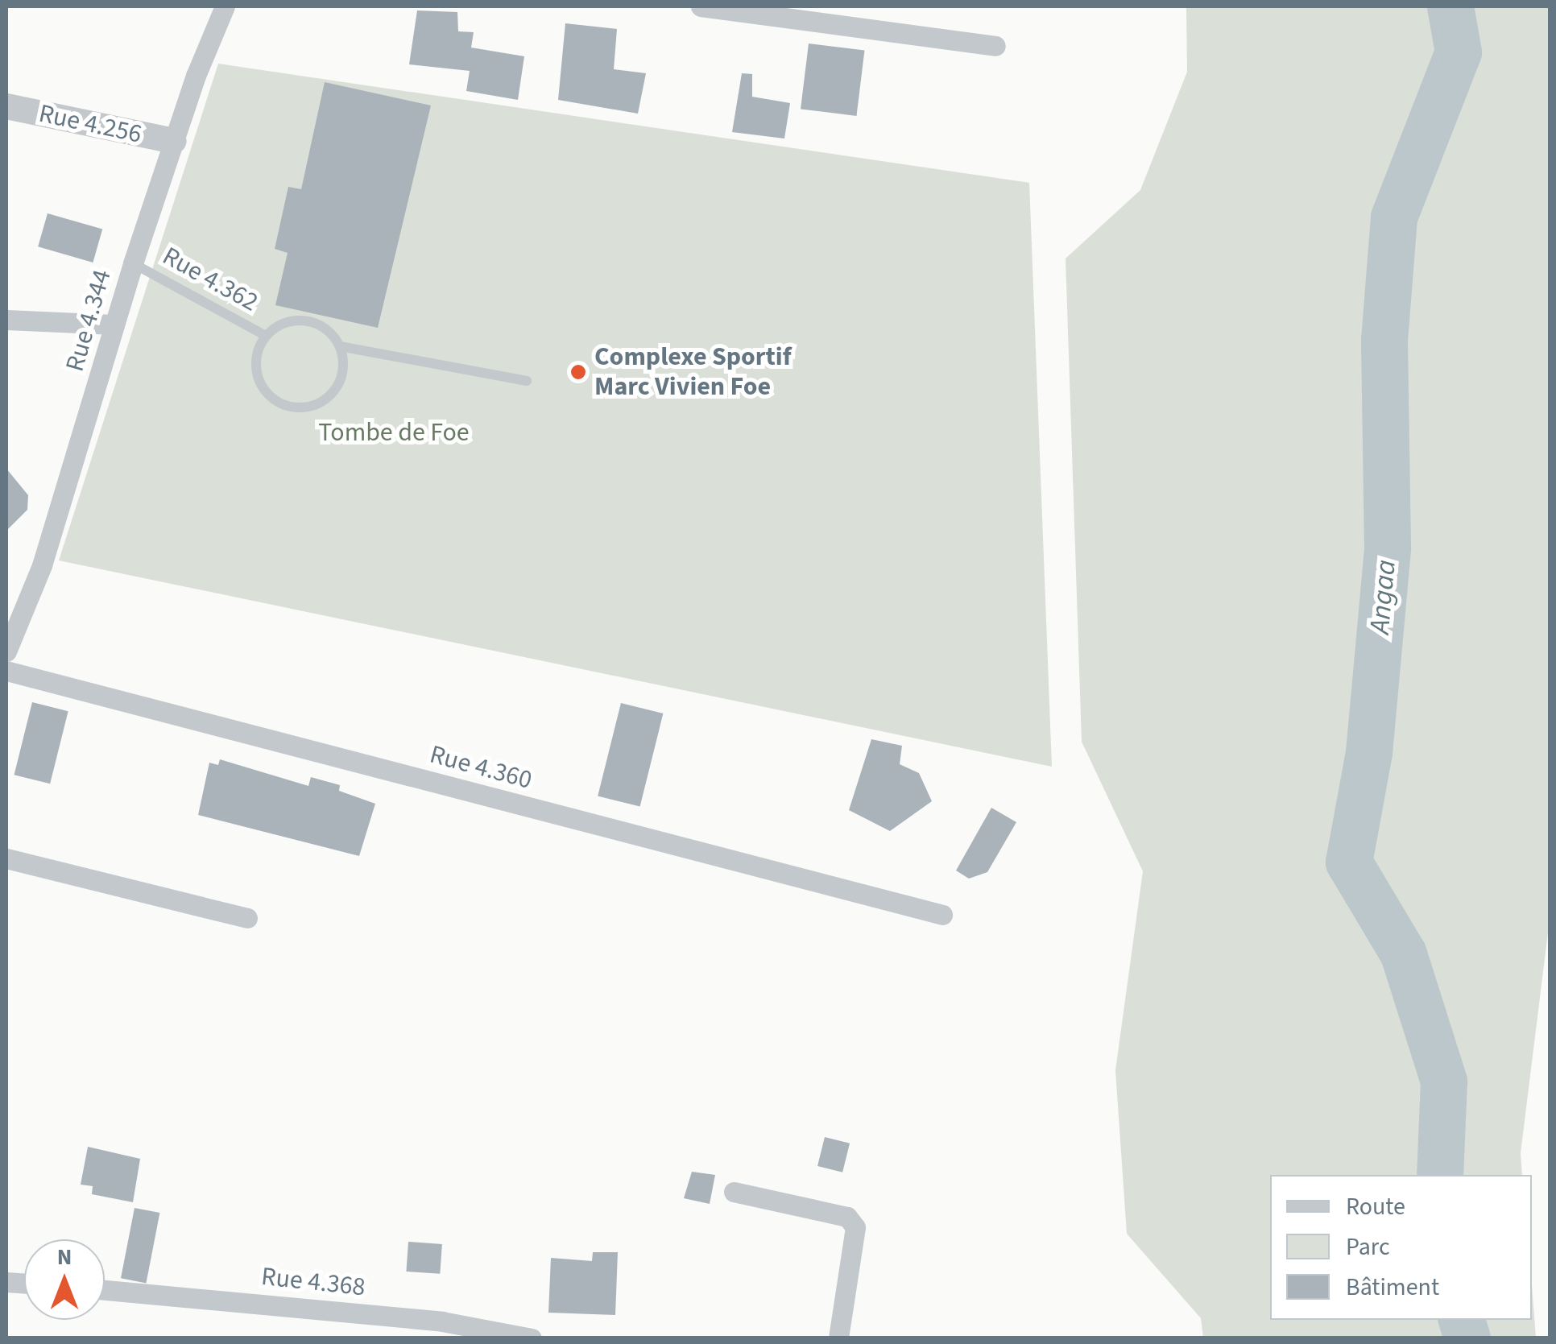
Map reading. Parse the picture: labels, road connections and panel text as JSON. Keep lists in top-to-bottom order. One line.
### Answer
{"streets":{"street":["Rue 4.256","Rue 4.344","Rue 4.360","Rue 4.368"],"lane":["Rue 4.362"]},"crossings":[["Rue 4.256","Rue 4.344"],["Rue 4.362","Rue 4.344"]],"water":["Angaa"],"parks":["Tombe de Foe"],"places":["Complexe Sportif Marc Vivien Foe"],"legend":["Route","Parc","Bâtiment"],"north":"top"}
